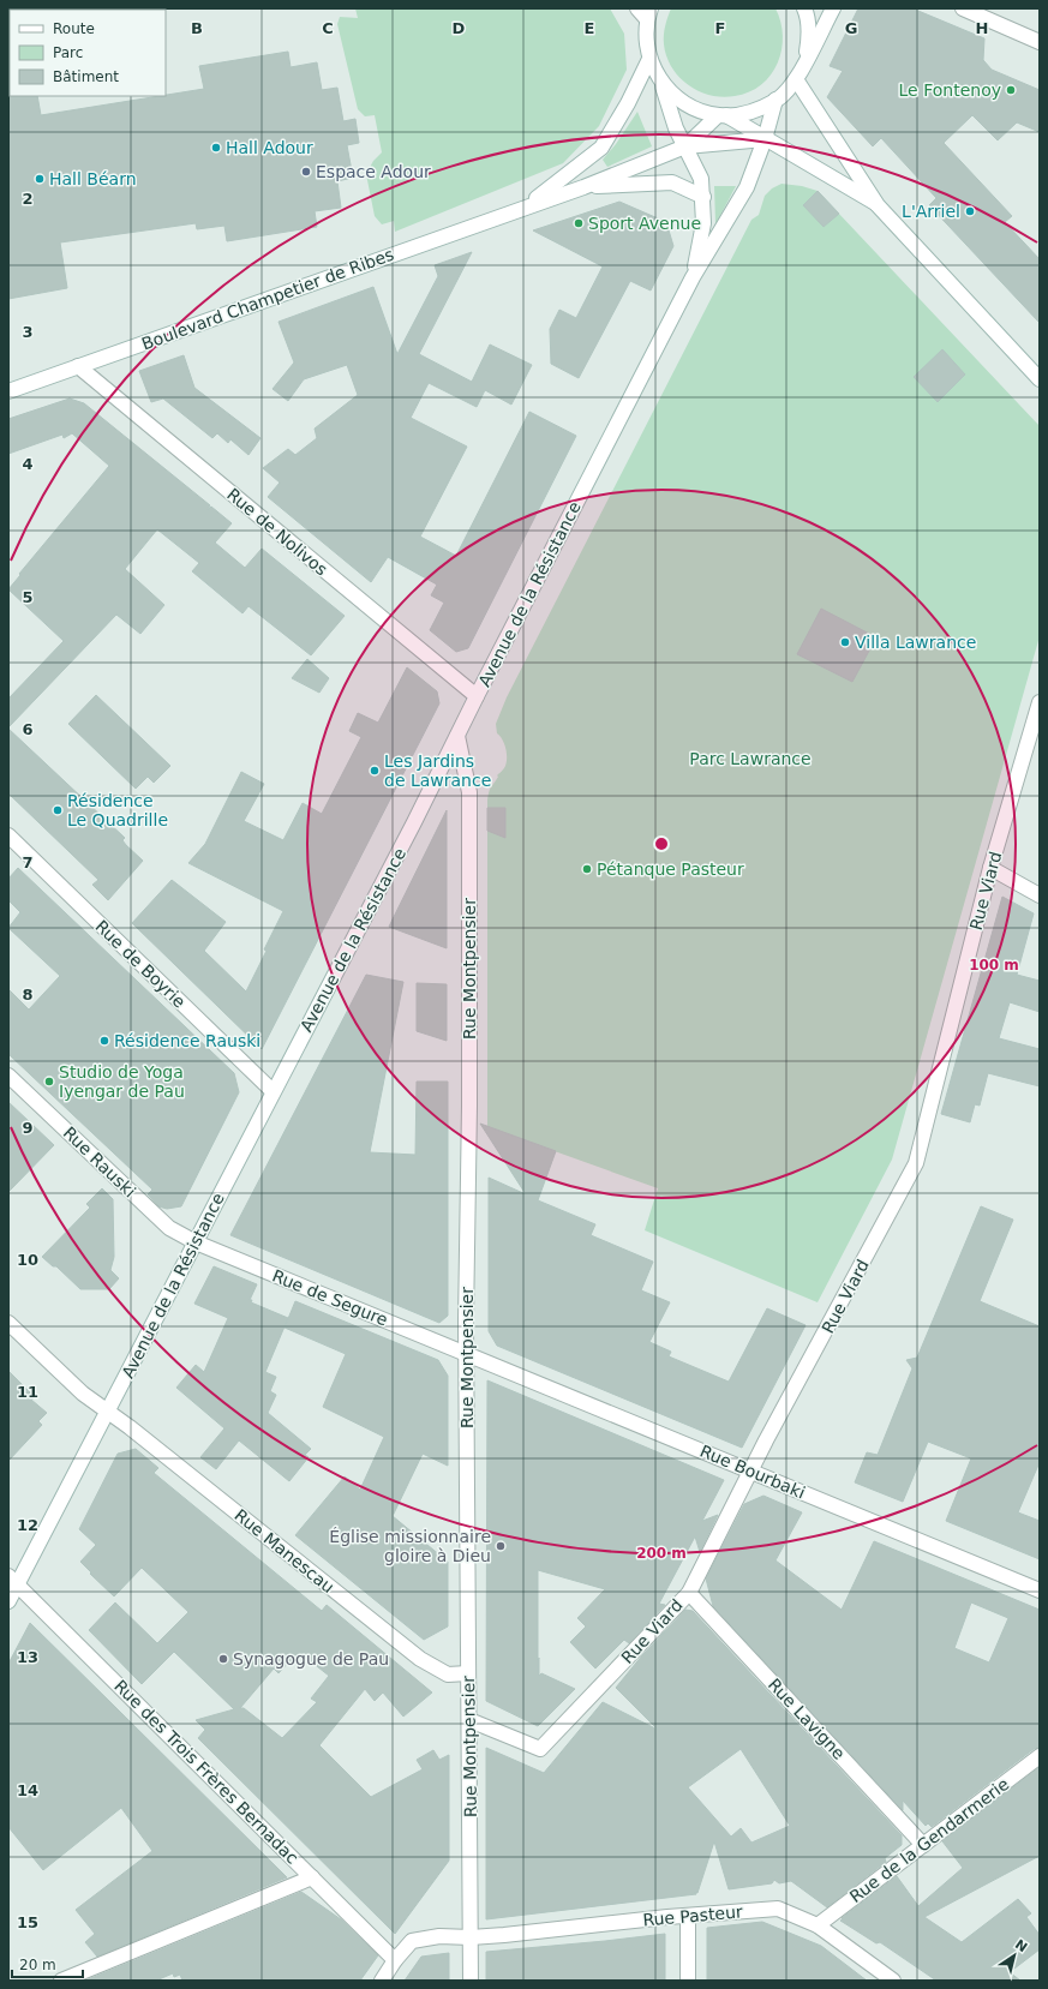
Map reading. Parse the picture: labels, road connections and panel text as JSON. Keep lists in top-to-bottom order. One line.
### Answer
{"streets":{"street":["Boulevard Champetier de Ribes","Rue de Nolivos","Avenue de la Résistance","Rue Viard","Rue de Boyrie","Rue Montpensier","Rue Rauski","Rue de Segure","Rue Bourbaki","Rue Manescau","Rue Lavigne","Rue des Trois Frères Bernadac","Rue de la Gendarmerie","Rue Pasteur"]},"crossings":[["Boulevard Champetier de Ribes","Rue de Nolivos"],["Boulevard Champetier de Ribes","Avenue de la Résistance"],["Rue de Nolivos","Avenue de la Résistance"],["Avenue de la Résistance","Rue de Boyrie"],["Avenue de la Résistance","Rue Montpensier"],["Avenue de la Résistance","Rue Rauski"],["Avenue de la Résistance","Rue de Segure"],["Avenue de la Résistance","Rue Manescau"],["Avenue de la Résistance","Rue des Trois Frères Bernadac"],["Rue Viard","Rue Montpensier"],["Rue Viard","Rue Bourbaki"],["Rue Viard","Rue Lavigne"],["Rue Montpensier","Rue de Segure"],["Rue Montpensier","Rue Bourbaki"],["Rue Montpensier","Rue Manescau"],["Rue Montpensier","Rue Pasteur"],["Rue Rauski","Rue de Segure"],["Rue de Segure","Rue Bourbaki"],["Rue Lavigne","Rue de la Gendarmerie"],["Rue des Trois Frères Bernadac","Rue Pasteur"],["Rue de la Gendarmerie","Rue Pasteur"]],"parks":["Parc Lawrance"],"places":["Le Fontenoy","Hall Adour","Espace Adour","Hall Béarn","L'Arriel","Sport Avenue","Villa Lawrance","Les Jardins de Lawrance","Résidence Le Quadrille","Pétanque Pasteur","Résidence Rauski","Studio de Yoga Iyengar de Pau","Église missionnaire gloire à Dieu","Synagogue de Pau"],"legend":["Route","Parc","Bâtiment"],"scale_bar":"20 m","north":"top right","grid":{"columns":["B","C","D","E","F","G","H"],"rows":["2","3","4","5","6","7","8","9","10","11","12","13","14","15"]},"rings":["100 m","200 m"]}
